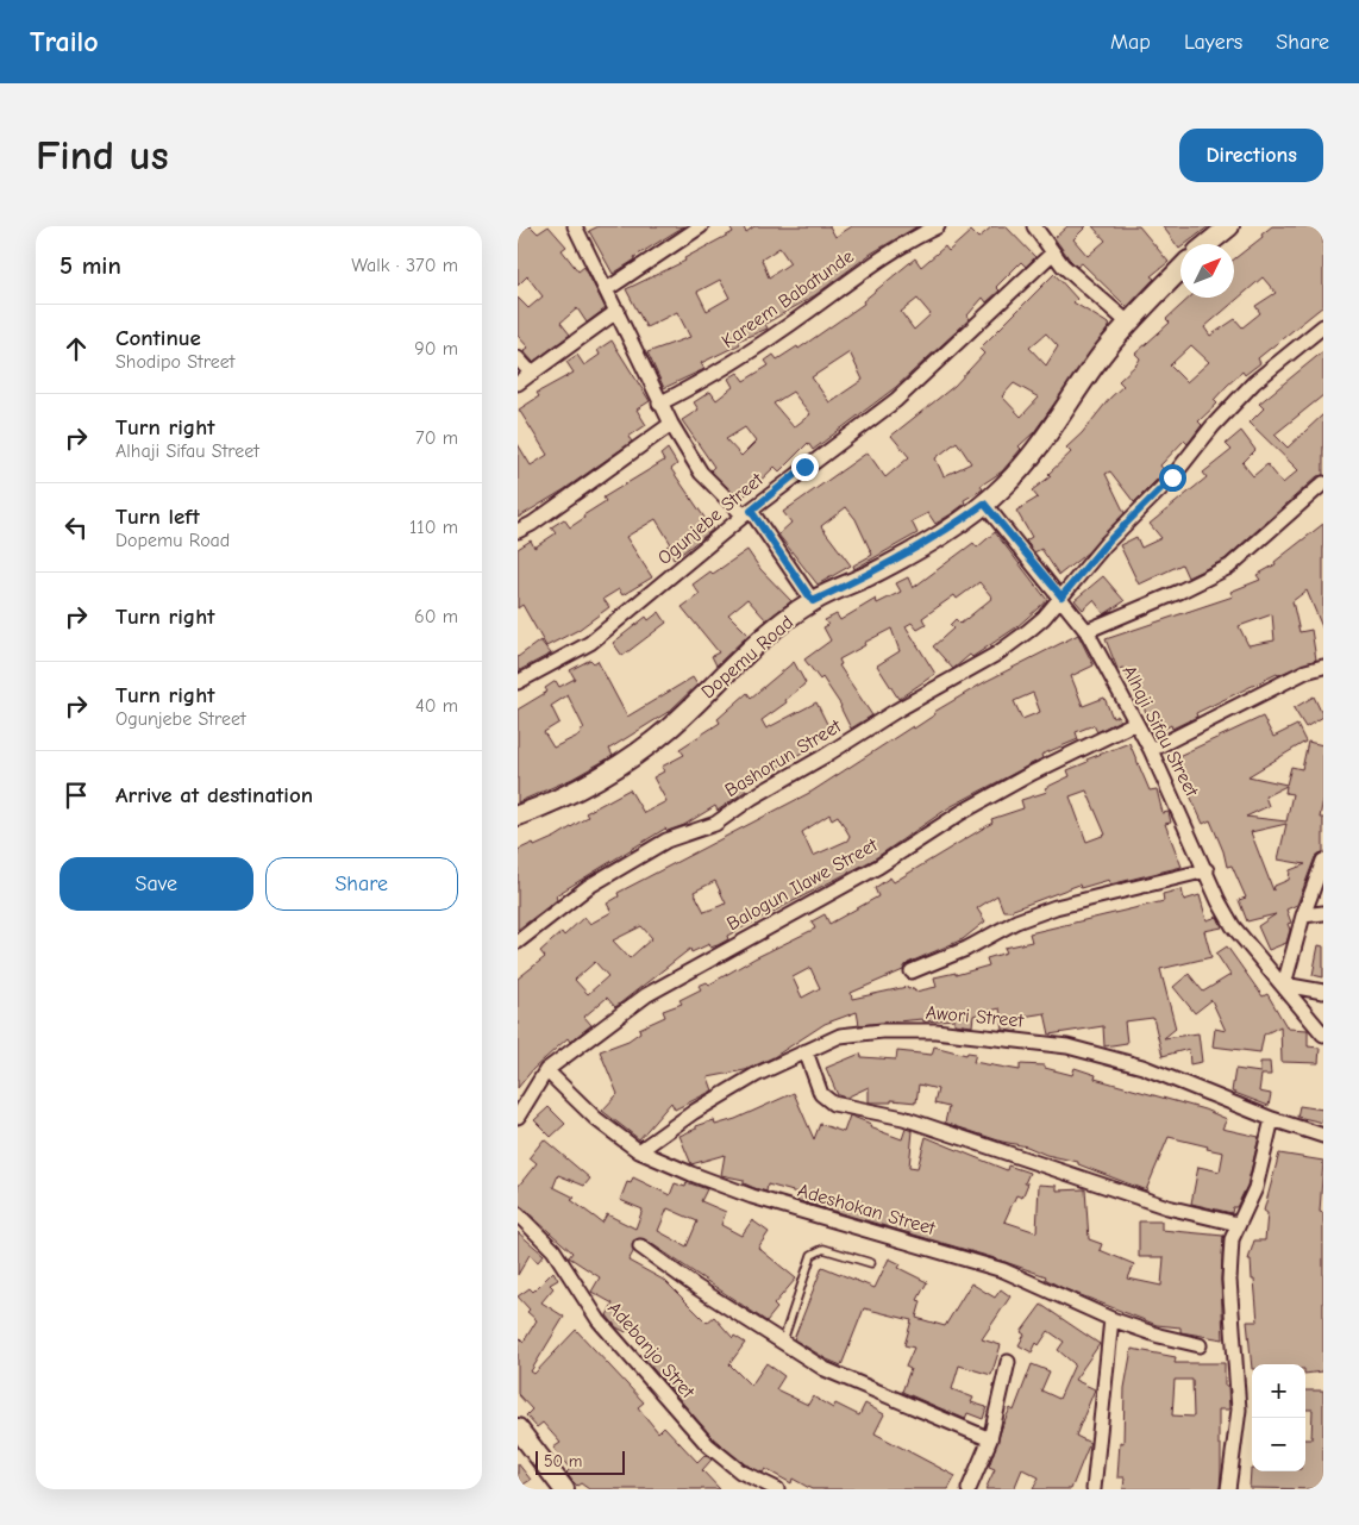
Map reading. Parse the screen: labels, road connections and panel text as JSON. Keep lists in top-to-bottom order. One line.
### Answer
{"streets":{"main road":["Dopemu Road"],"street":["Kareem Babatunde","Ogunjebe Street","Alhaji Sifau Street","Bashorun Street","Balogun Ilawe Street","Awori Street","Adeshokan Street","Adebanjo Stret"]},"crossings":[["Dopemu Road","Alhaji Sifau Street"],["Alhaji Sifau Street","Bashorun Street"],["Alhaji Sifau Street","Balogun Ilawe Street"],["Balogun Ilawe Street","Adeshokan Street"],["Awori Street","Adeshokan Street"]],"scale_bar":"50 m","north":"top right","page":{"header":"Trailo","nav":["Map","Layers","Share"],"buttons":["Directions",["Save","Share"]],"title":"Find us","heading":["5 min","Walk · 370 m"],"list":[["Continue","Shodipo Street","90 m"],["Turn right","Alhaji Sifau Street","70 m"],["Turn left","Dopemu Road","110 m"],["Turn right","60 m"],["Turn right","Ogunjebe Street","40 m"],"Arrive at destination"],"map_buttons":["+","−"],"scale":"50 m"}}
